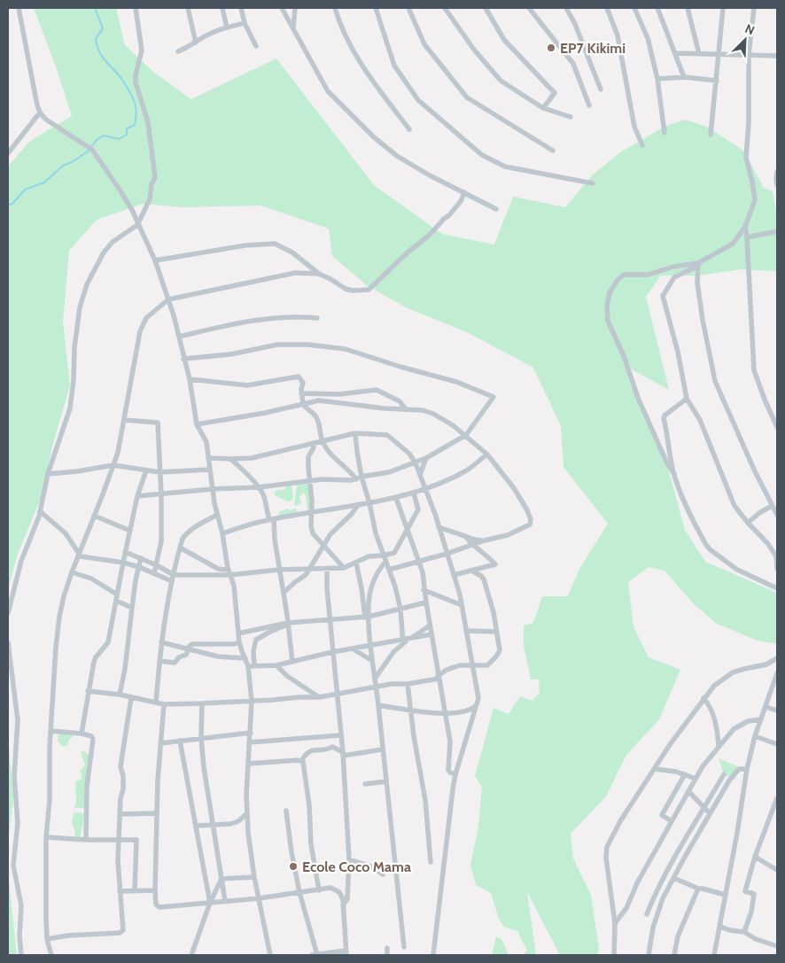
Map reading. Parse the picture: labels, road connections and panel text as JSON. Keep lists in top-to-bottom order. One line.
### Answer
{"places":["EP7 Kikimi","Ecole Coco Mama"],"north":"top right"}
